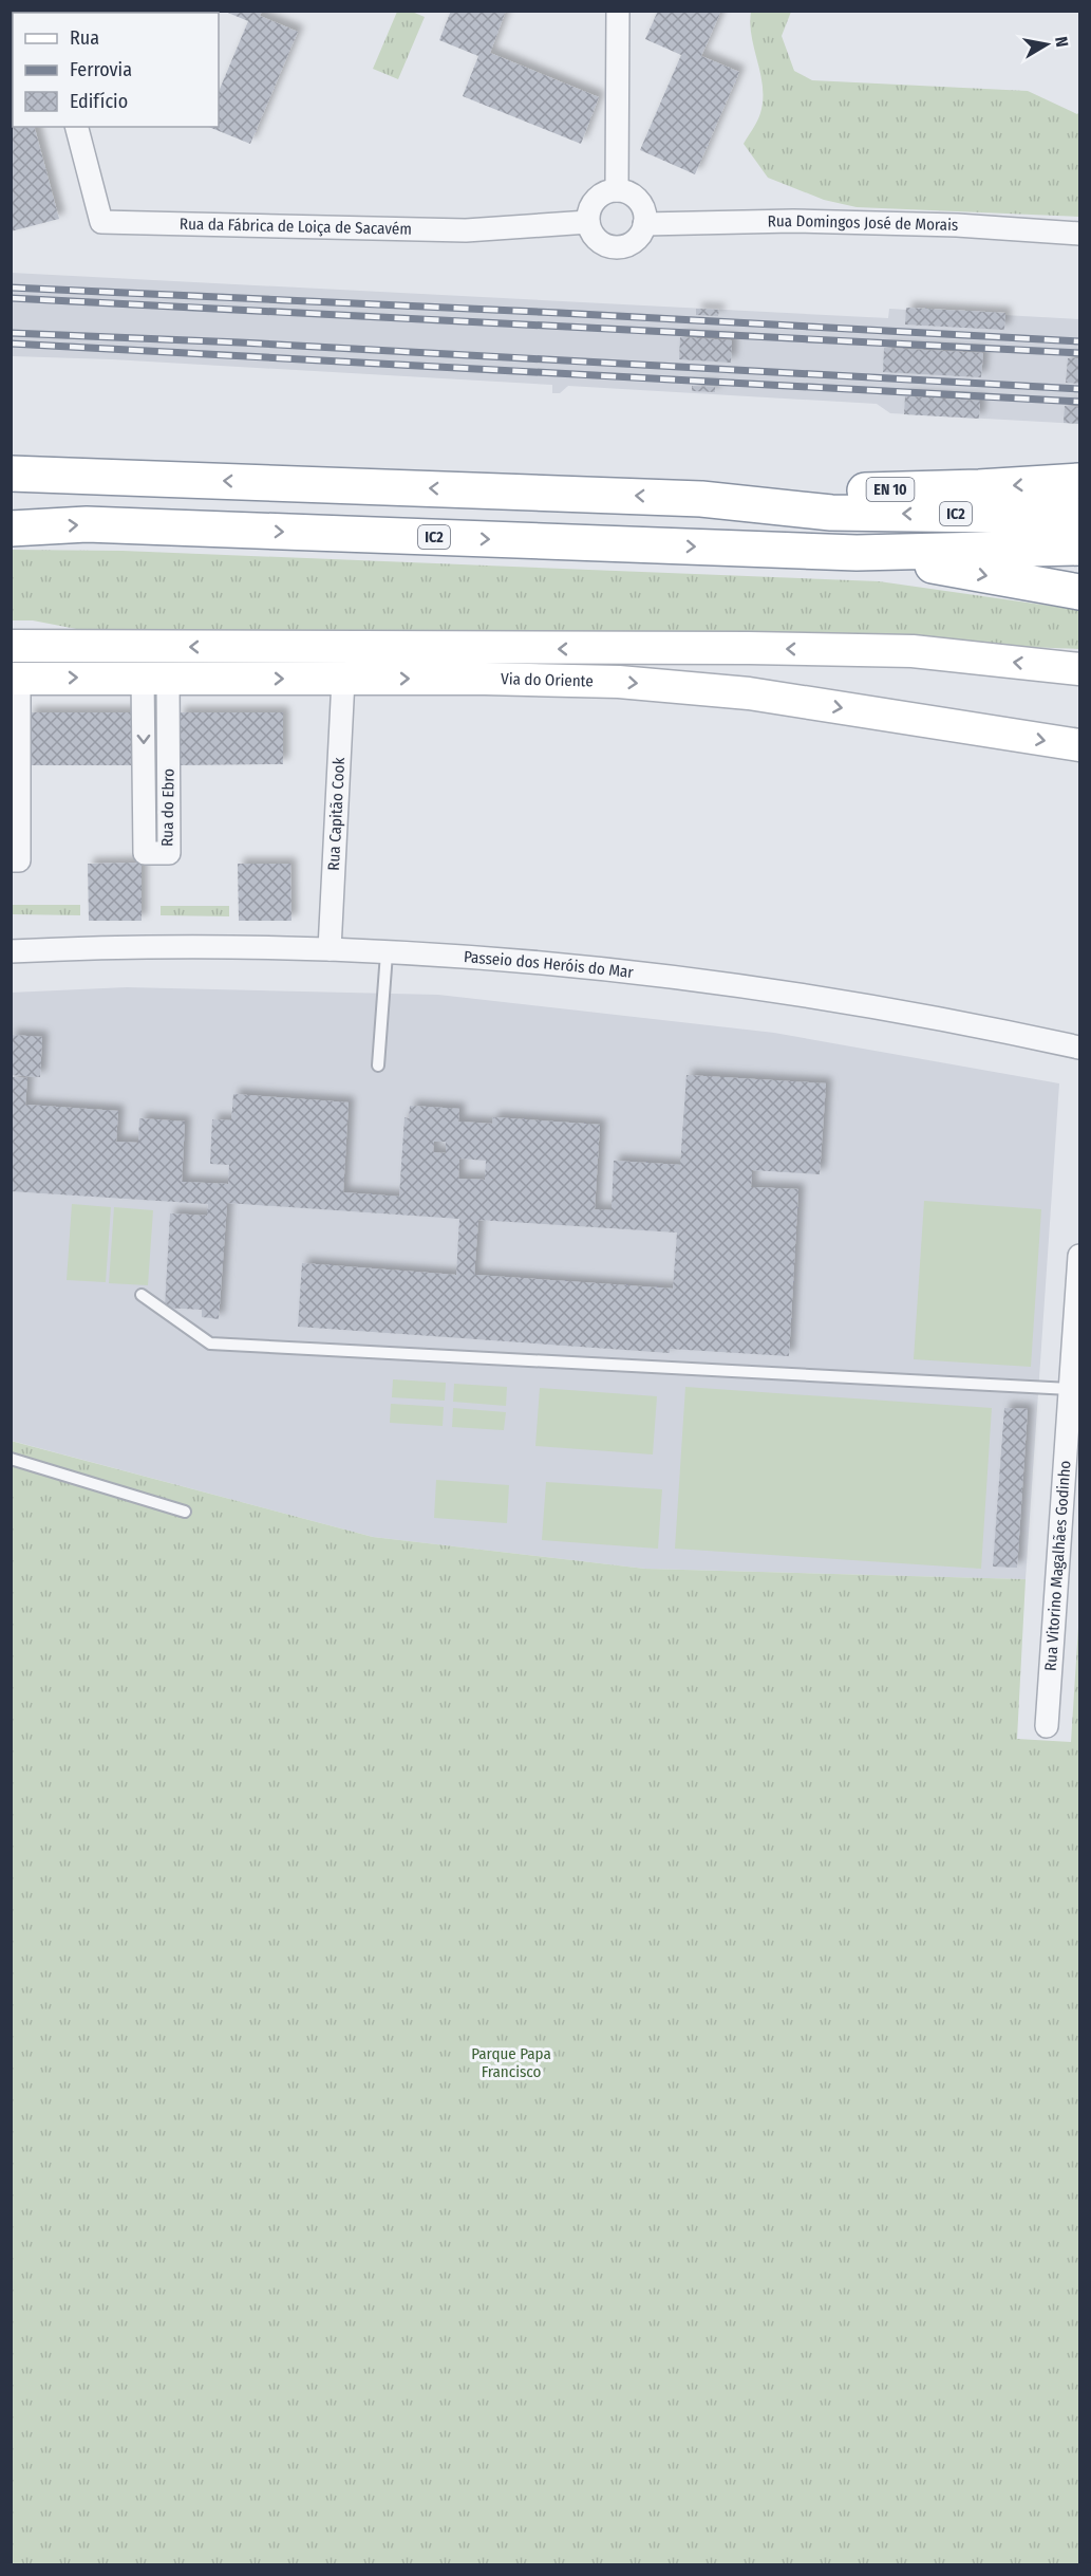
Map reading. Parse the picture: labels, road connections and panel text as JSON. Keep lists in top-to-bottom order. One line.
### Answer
{"streets":{"highway":["EN 10","IC2"],"street":["Rua Domingos José de Morais","Rua da Fábrica de Loiça de Sacavém","Via do Oriente","Rua do Ebro","Rua Capitão Cook","Passeio dos Heróis do Mar","Rua Vitorino Magalhães Godinho"]},"crossings":[["Rua Domingos José de Morais","Rua da Fábrica de Loiça de Sacavém"],["EN 10","IC2"],["Via do Oriente","Rua do Ebro"],["Via do Oriente","Rua Capitão Cook"],["Rua Capitão Cook","Passeio dos Heróis do Mar"]],"parks":["Parque Papa Francisco"],"legend":["Rua","Ferrovia","Edifício"],"north":"right"}
